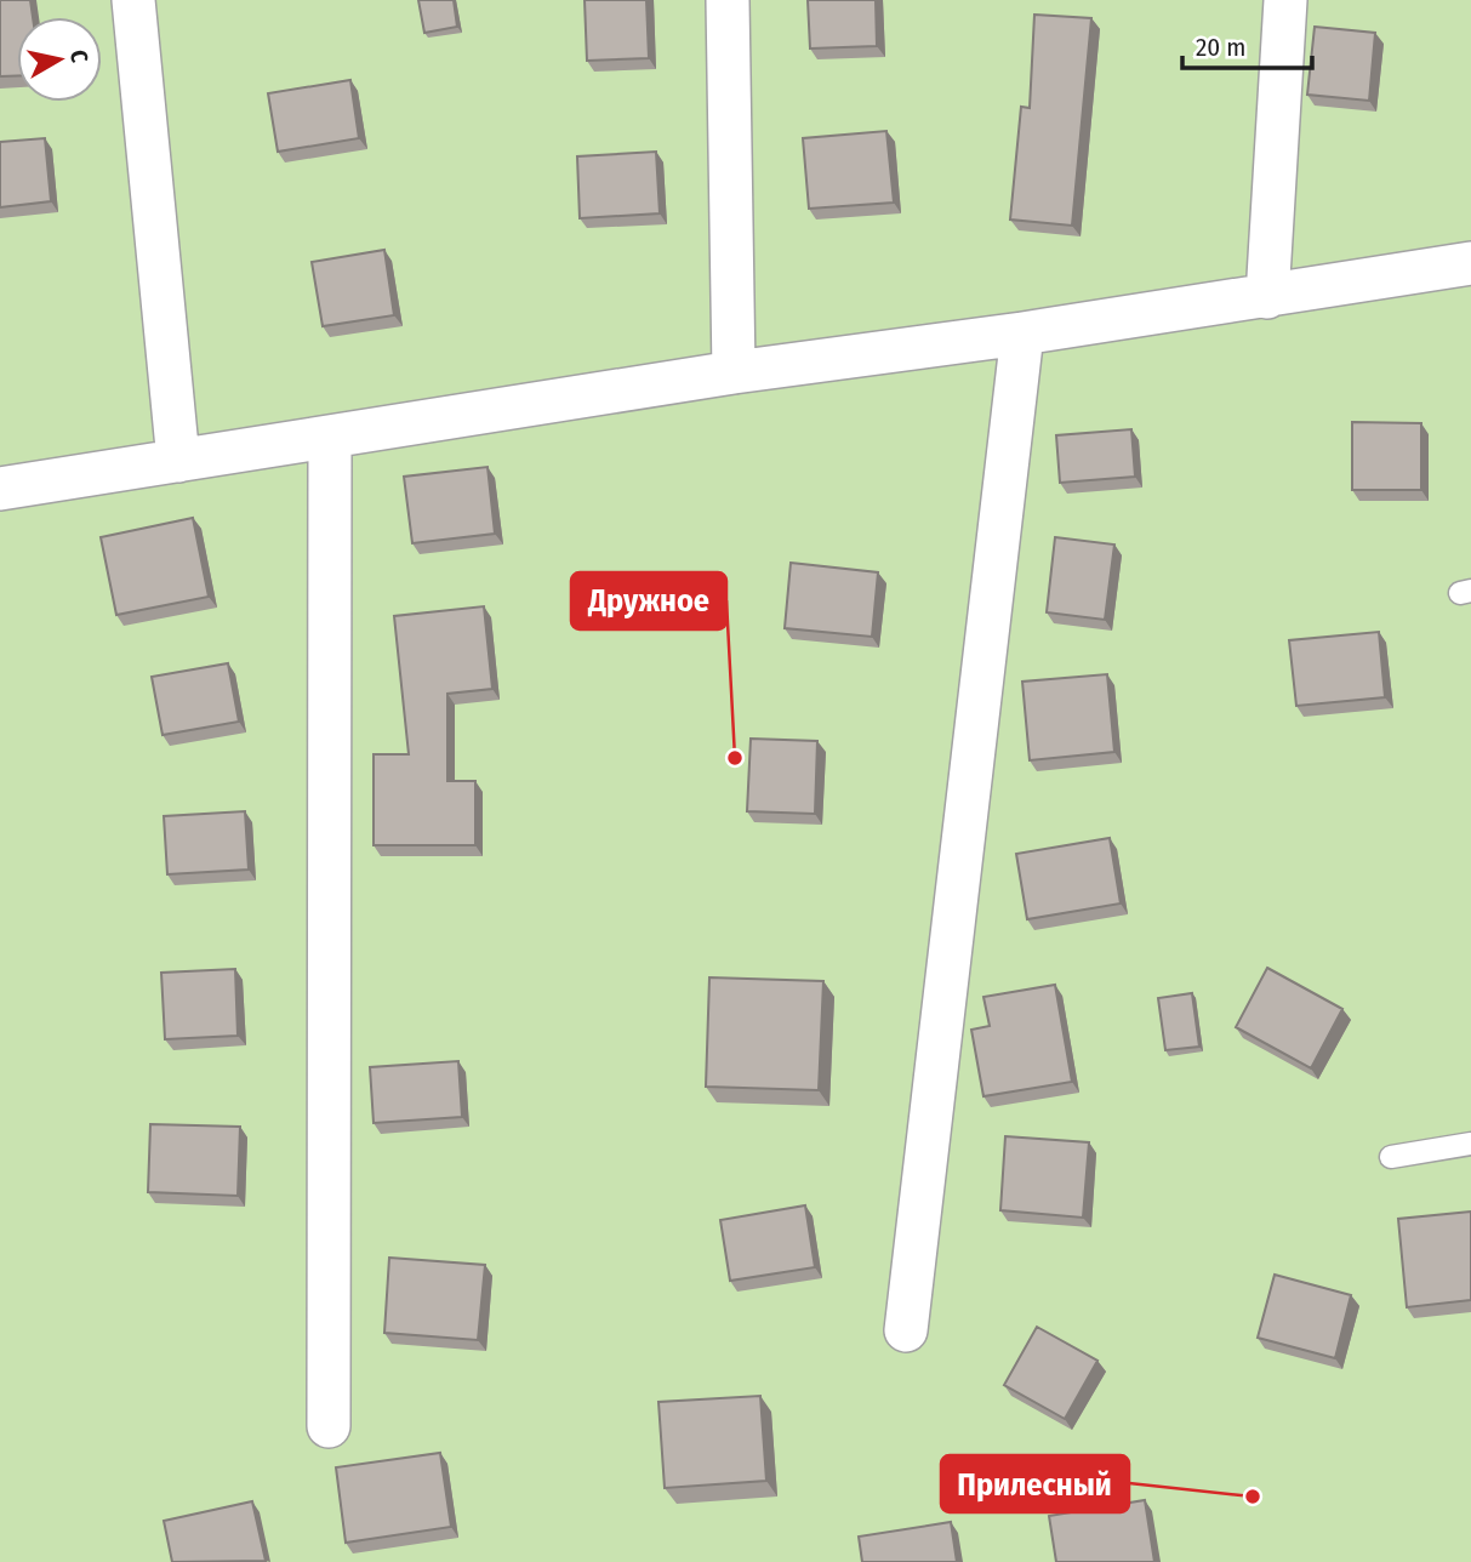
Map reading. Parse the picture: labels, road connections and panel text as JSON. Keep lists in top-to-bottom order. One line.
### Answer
{"places":["Дружное","Прилесный"],"scale_bar":"20 m","north":"right"}
